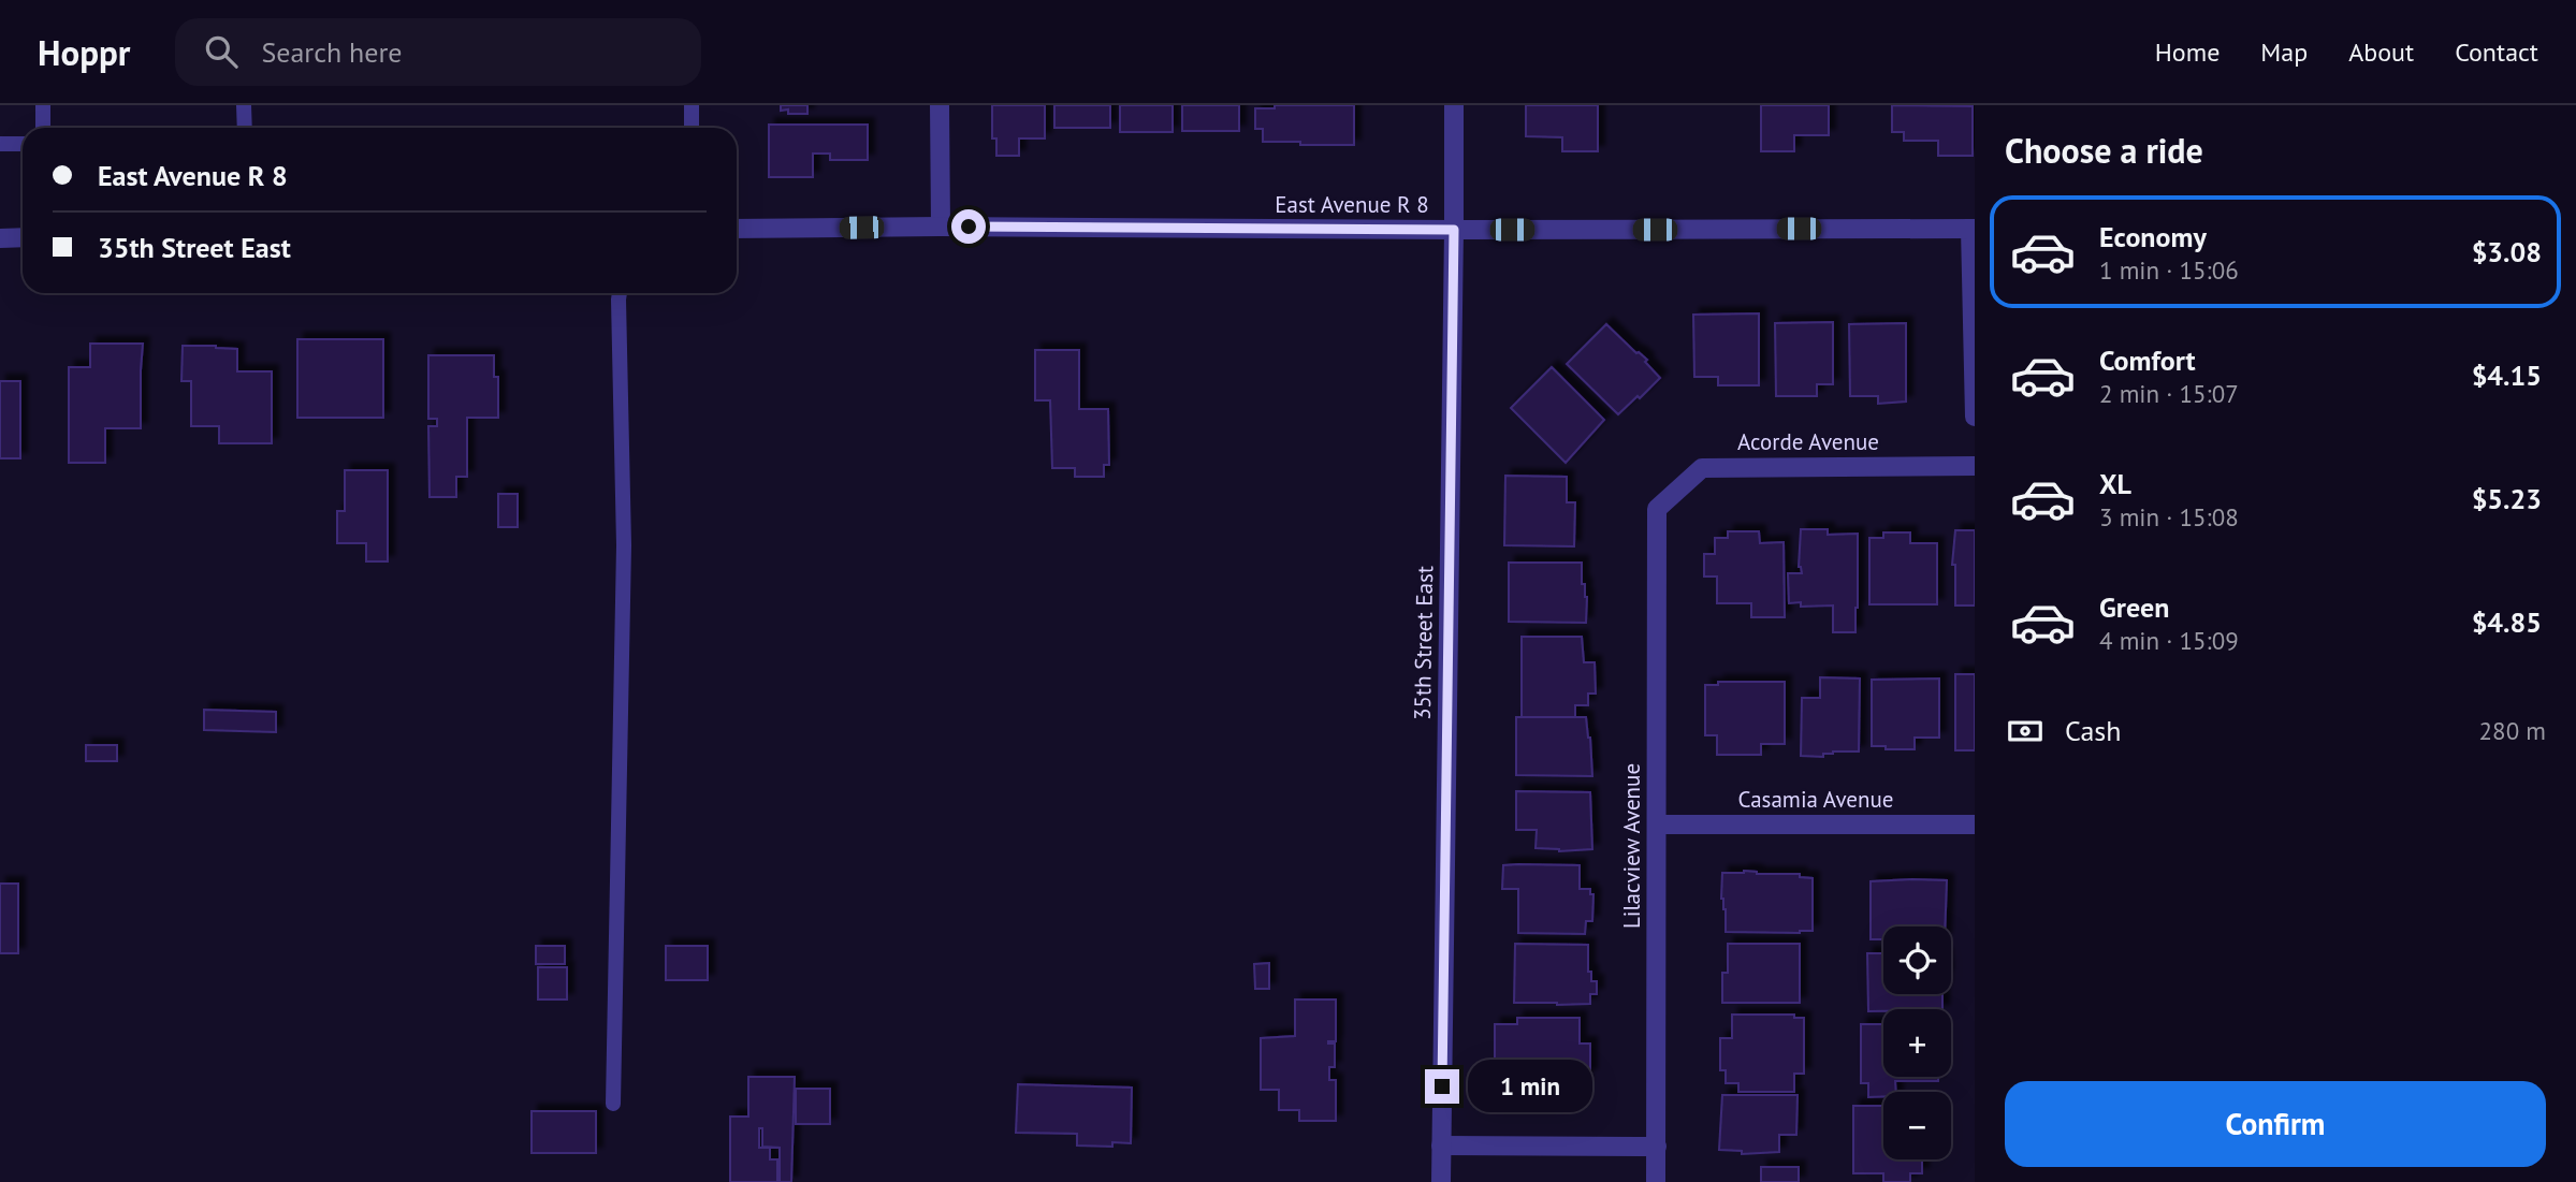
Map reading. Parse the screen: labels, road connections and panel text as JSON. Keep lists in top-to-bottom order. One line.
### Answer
{"streets":{"street":["East Avenue R 8","Acorde Avenue","35th Street East","Casamia Avenue","Lilacview Avenue"]},"crossings":[["East Avenue R 8","35th Street East"],["Acorde Avenue","Lilacview Avenue"],["Casamia Avenue","Lilacview Avenue"]],"page":{"header":"Hoppr","search":"Search here","nav":["Home","Map","About","Contact"],"heading":"Choose a ride","banner":["East Avenue R 8","35th Street East"],"list":[{"name":"Economy","note":"1 min · 15:06","value":"$3.08"},{"name":"Comfort","note":"2 min · 15:07","value":"$4.15"},{"name":"XL","note":"3 min · 15:08","value":"$5.23"},{"name":"Green","note":"4 min · 15:09","value":"$4.85"}],"pay":["Cash","280 m"],"map_buttons":["+","−"],"bubble":"1 min","buttons":"Confirm"}}
